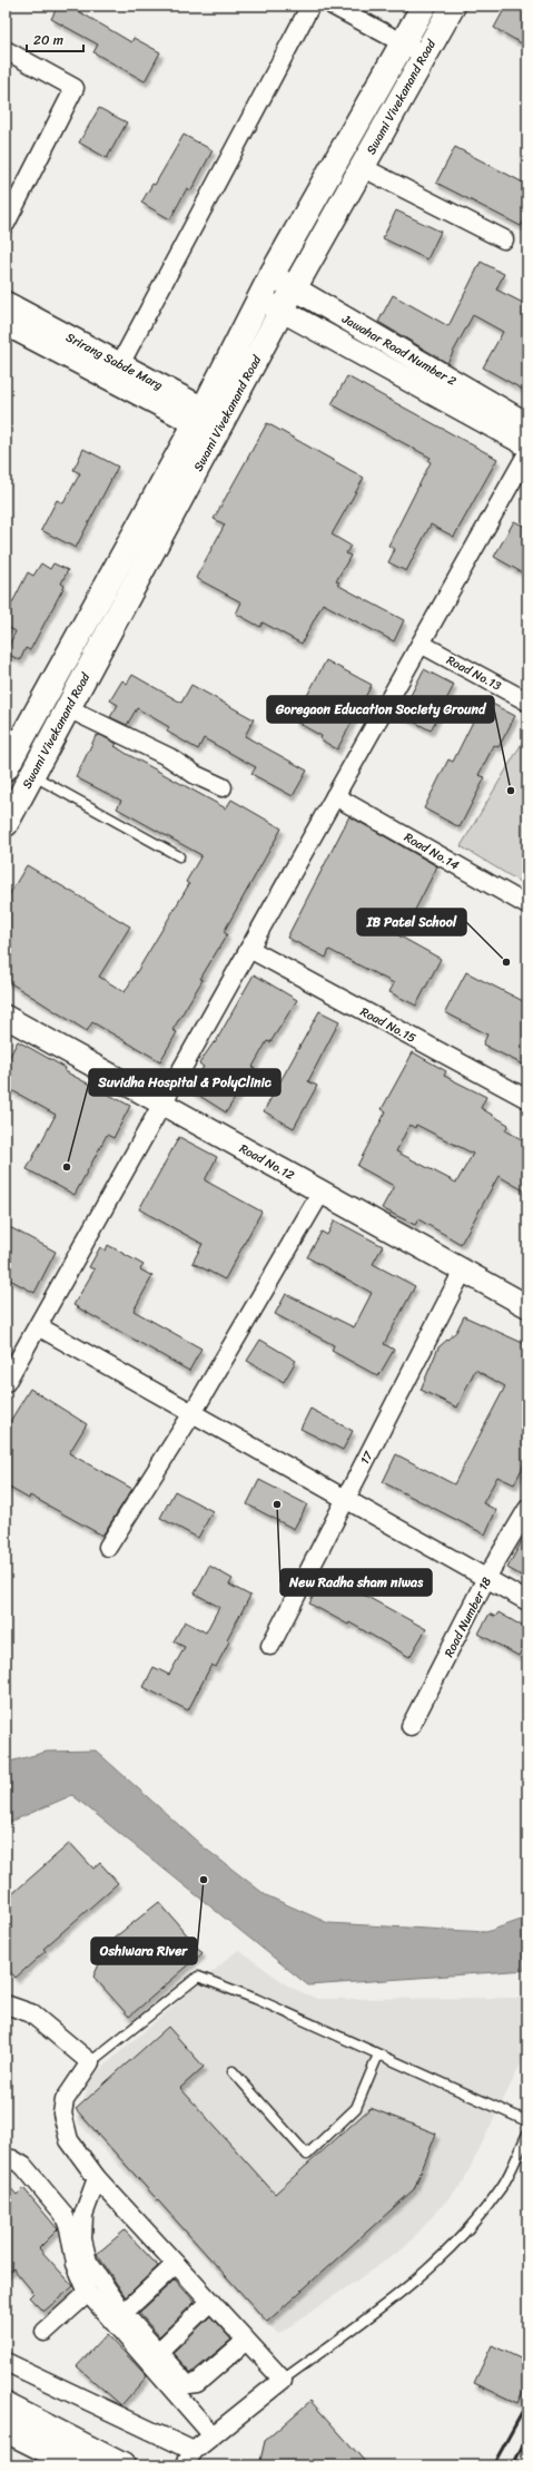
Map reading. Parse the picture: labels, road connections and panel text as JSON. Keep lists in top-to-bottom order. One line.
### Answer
{"streets":{"main road":["Swami Vivekanand Road"],"street":["Jawahar Road Number 2","Srirang Sabde Marg","Road No.13","Road No.14","Road No.15","Road No.12","17","Road Number 18"]},"crossings":[["Swami Vivekanand Road","Jawahar Road Number 2"],["Swami Vivekanand Road","Srirang Sabde Marg"],["Road No.12","17"]],"places":["Goregaon Education Society Ground","IB Patel School","Suvidha Hospital & PolyClinic","New Radha sham niwas","Oshiwara River"],"scale_bar":"20 m"}
